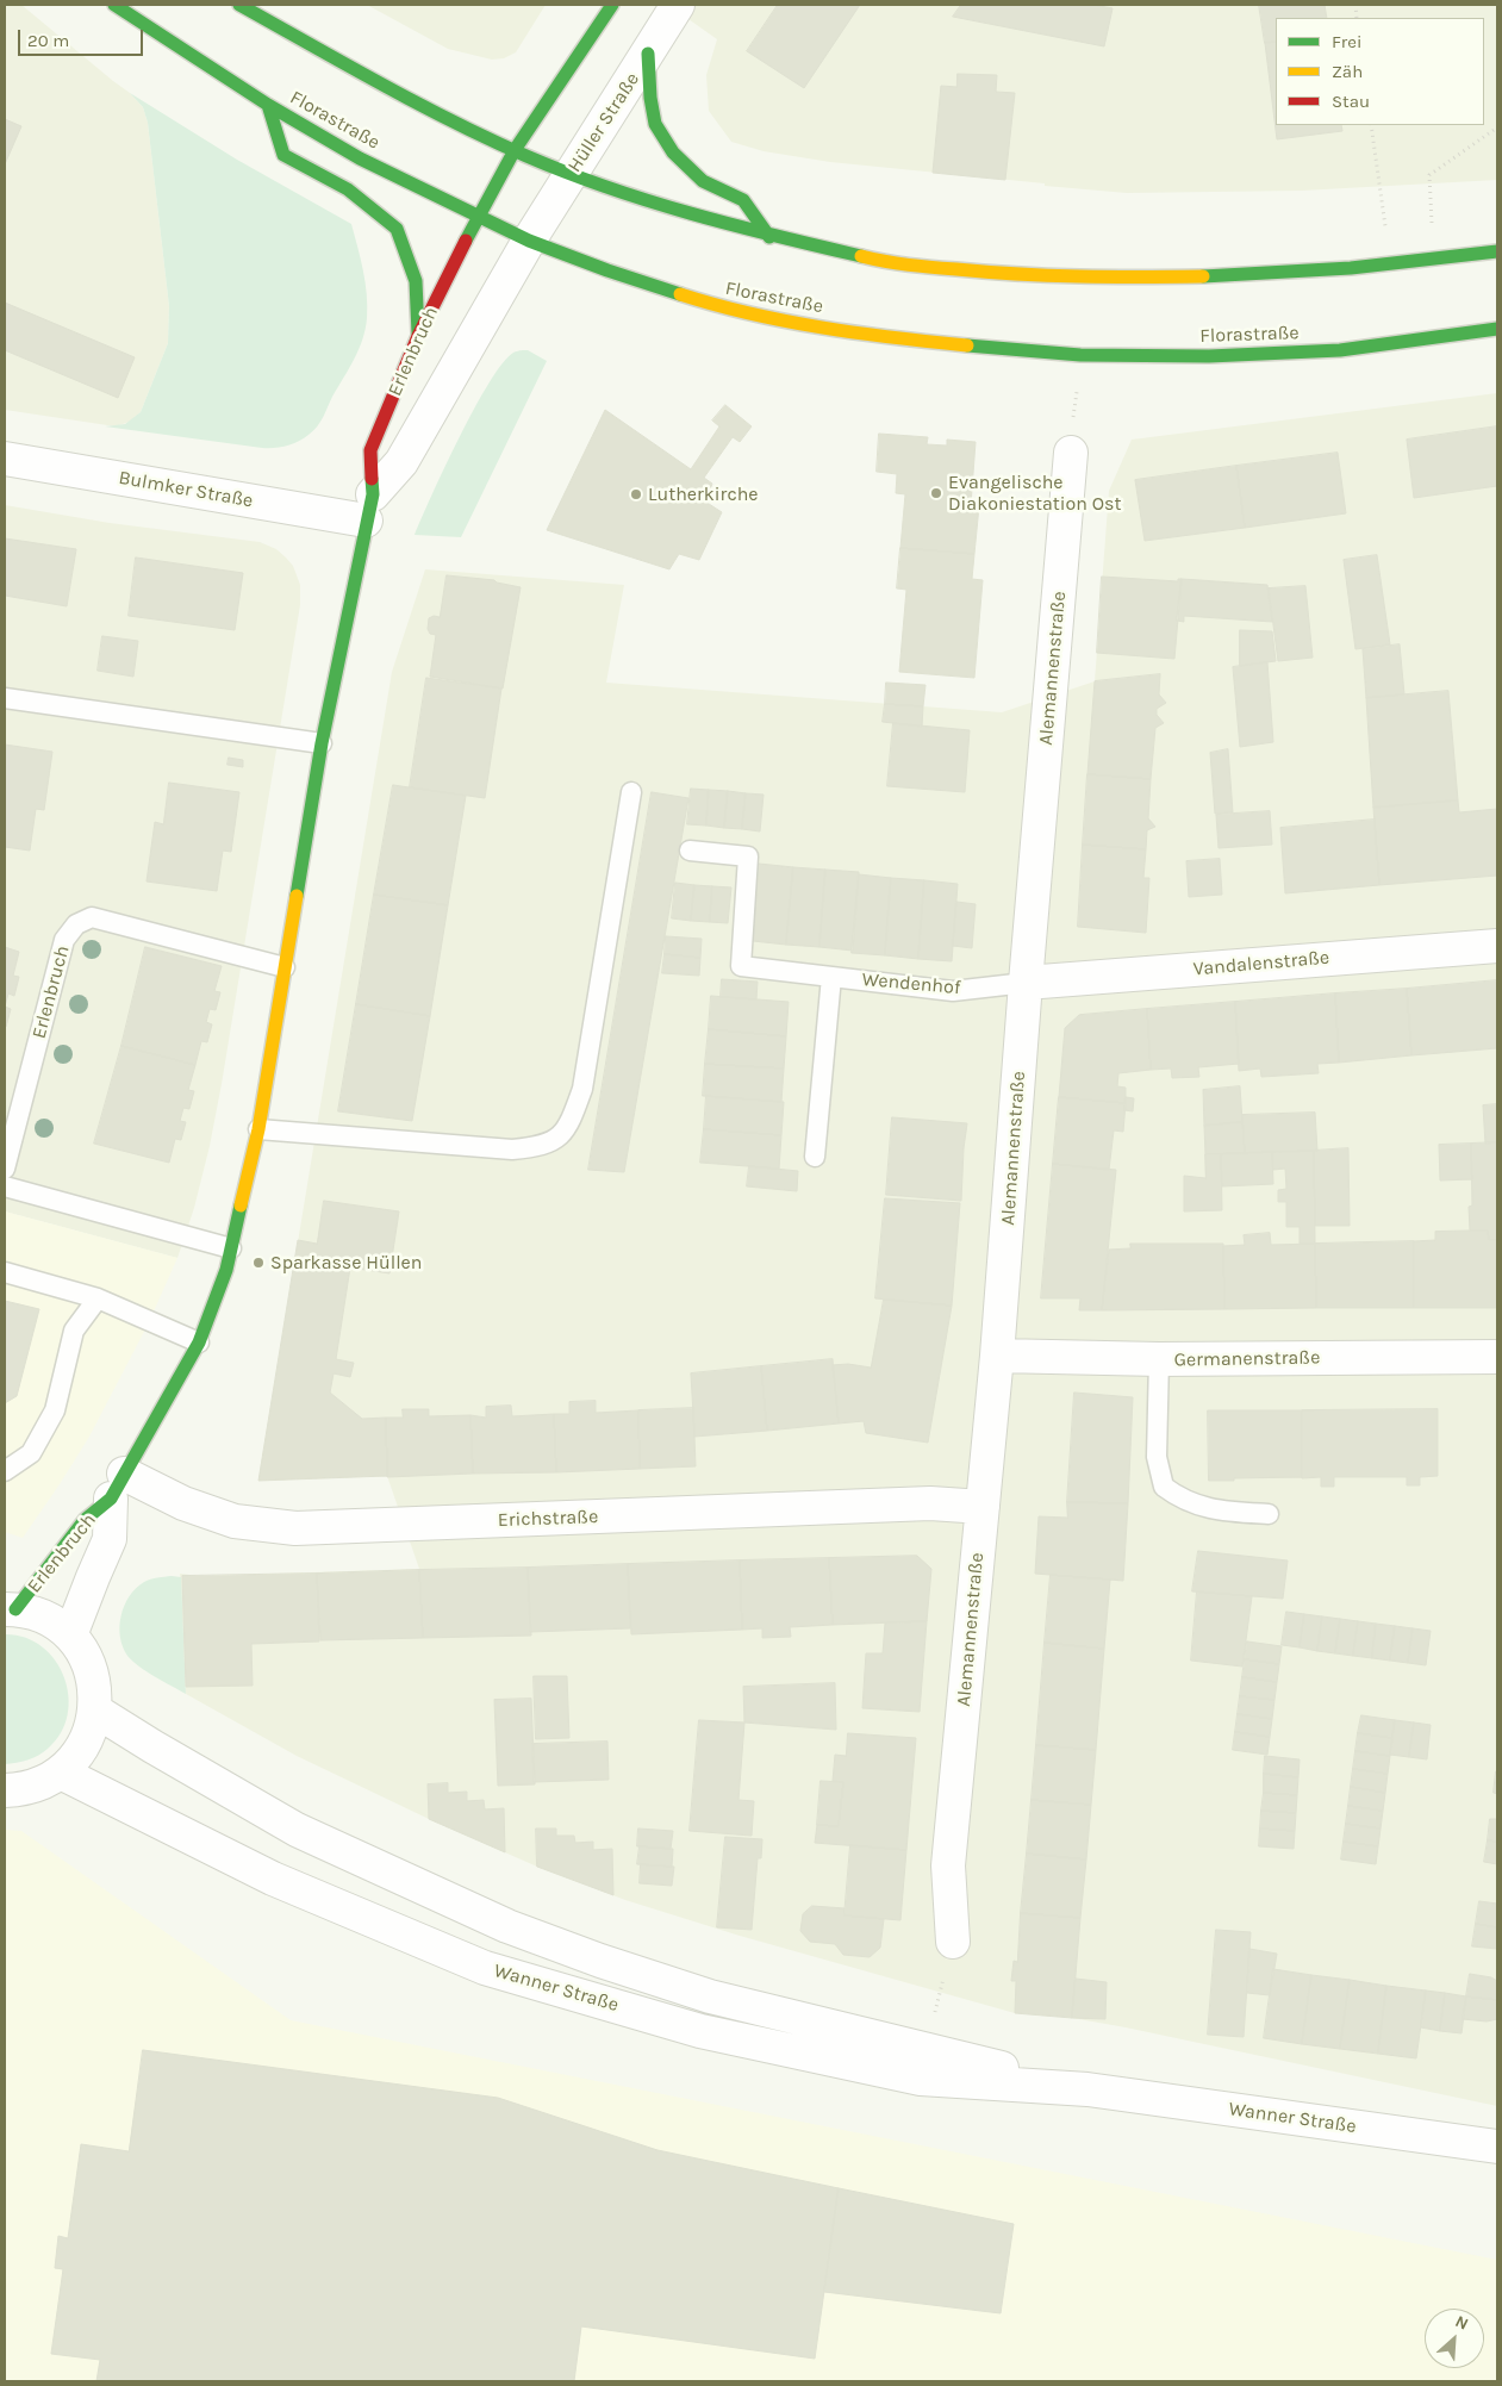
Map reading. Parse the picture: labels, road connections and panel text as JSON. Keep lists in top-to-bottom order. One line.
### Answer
{"streets":{"main road":["Florastraße","Erlenbruch"],"street":["Hüller Straße","Bulmker Straße","Alemannenstraße","Vandalenstraße","Germanenstraße","Erichstraße","Wanner Straße"],"lane":["Wendenhof"]},"crossings":[["Florastraße","Hüller Straße"],["Florastraße","Erlenbruch"],["Erlenbruch","Bulmker Straße"],["Erlenbruch","Erichstraße"],["Alemannenstraße","Vandalenstraße"],["Alemannenstraße","Wendenhof"],["Alemannenstraße","Germanenstraße"],["Alemannenstraße","Erichstraße"],["Vandalenstraße","Wendenhof"]],"places":["Evangelische Diakoniestation Ost","Lutherkirche","Sparkasse Hüllen"],"legend":["Frei","Zäh","Stau"],"scale_bar":"20 m","north":"top right"}
